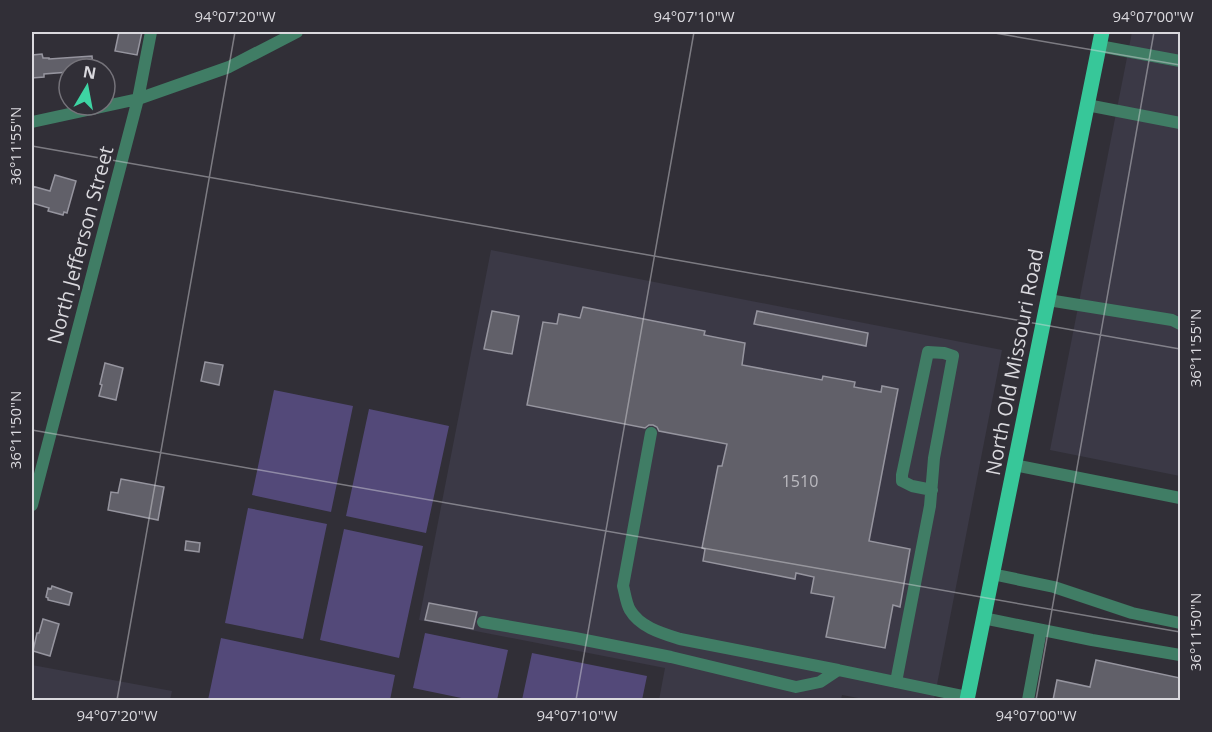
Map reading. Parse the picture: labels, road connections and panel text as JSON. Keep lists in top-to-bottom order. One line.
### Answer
{"streets":{"main road":["North Old Missouri Road"],"street":["North Jefferson Street"]},"house_numbers":["1510"],"north":"top","coordinates":["94°07'20\"W","94°07'10\"W","94°07'00\"W","36°11'55\"N","36°11'50\"N"]}
